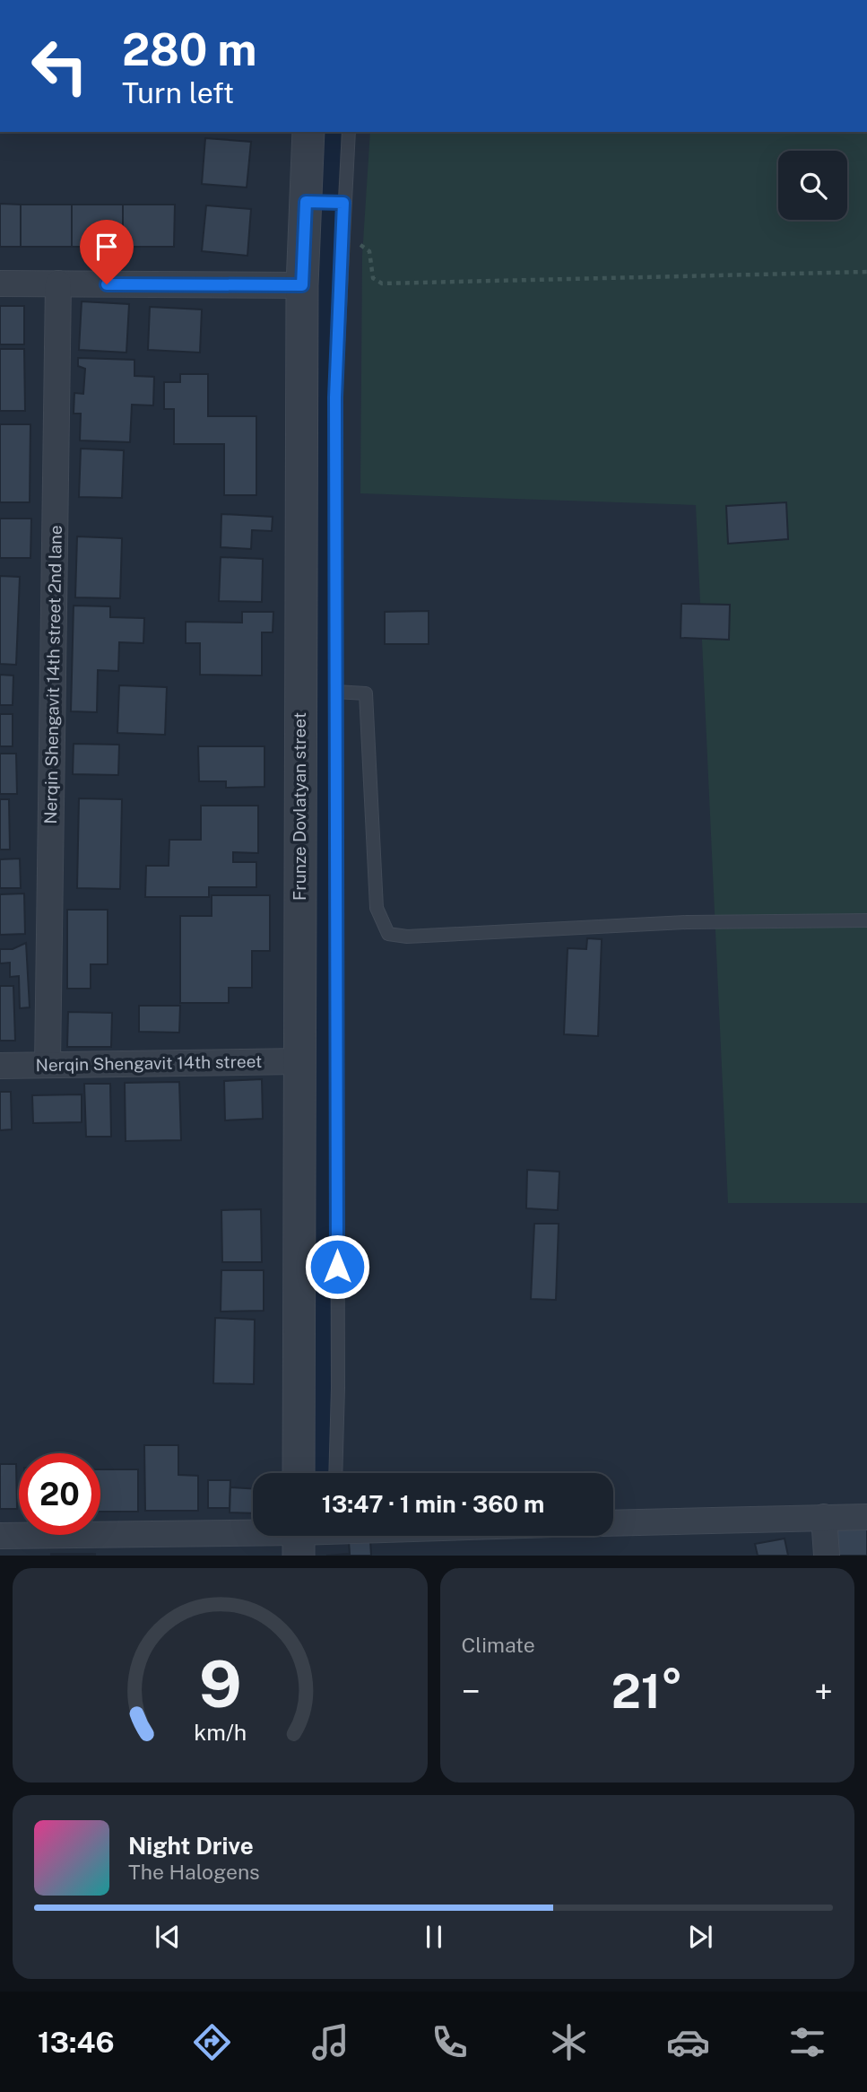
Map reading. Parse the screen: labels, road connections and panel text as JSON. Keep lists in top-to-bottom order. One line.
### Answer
{"streets":{"street":["Nerqin Shengavit 14th street 2nd lane","Frunze Dovlatyan street","Nerqin Shengavit 14th street"]},"crossings":[["Nerqin Shengavit 14th street 2nd lane","Nerqin Shengavit 14th street"],["Frunze Dovlatyan street","Nerqin Shengavit 14th street"]],"page":{"turn":["280 m","Turn left"],"limit":"20","trip":"13:47 · 1 min · 360 m","tile":"Climate","heat":["−","21°","+"],"song":["Night Drive","The Halogens"],"tabs":"13:46","gauge":["9","km/h"]}}
